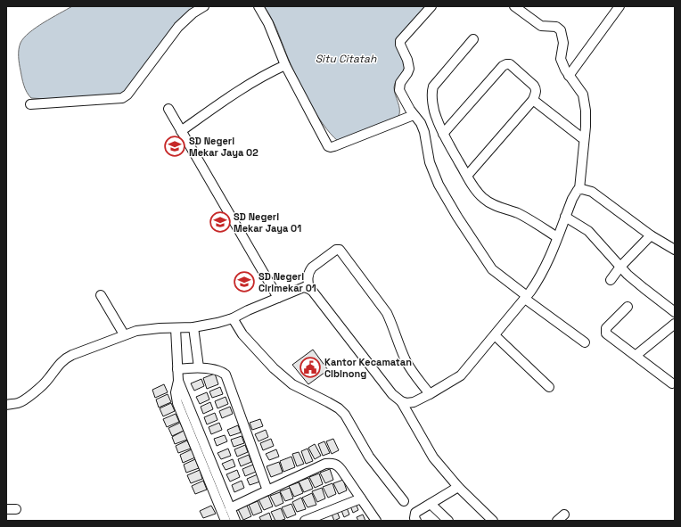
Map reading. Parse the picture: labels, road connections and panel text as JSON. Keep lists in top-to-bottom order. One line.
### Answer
{"water":["Situ Citatah"],"places":{"school or university":["SD Negeri Mekar Jaya 02","SD Negeri Mekar Jaya 01","SD Negeri Cirimekar 01"],"public building":["Kantor Kecamatan Cibinong"]}}
